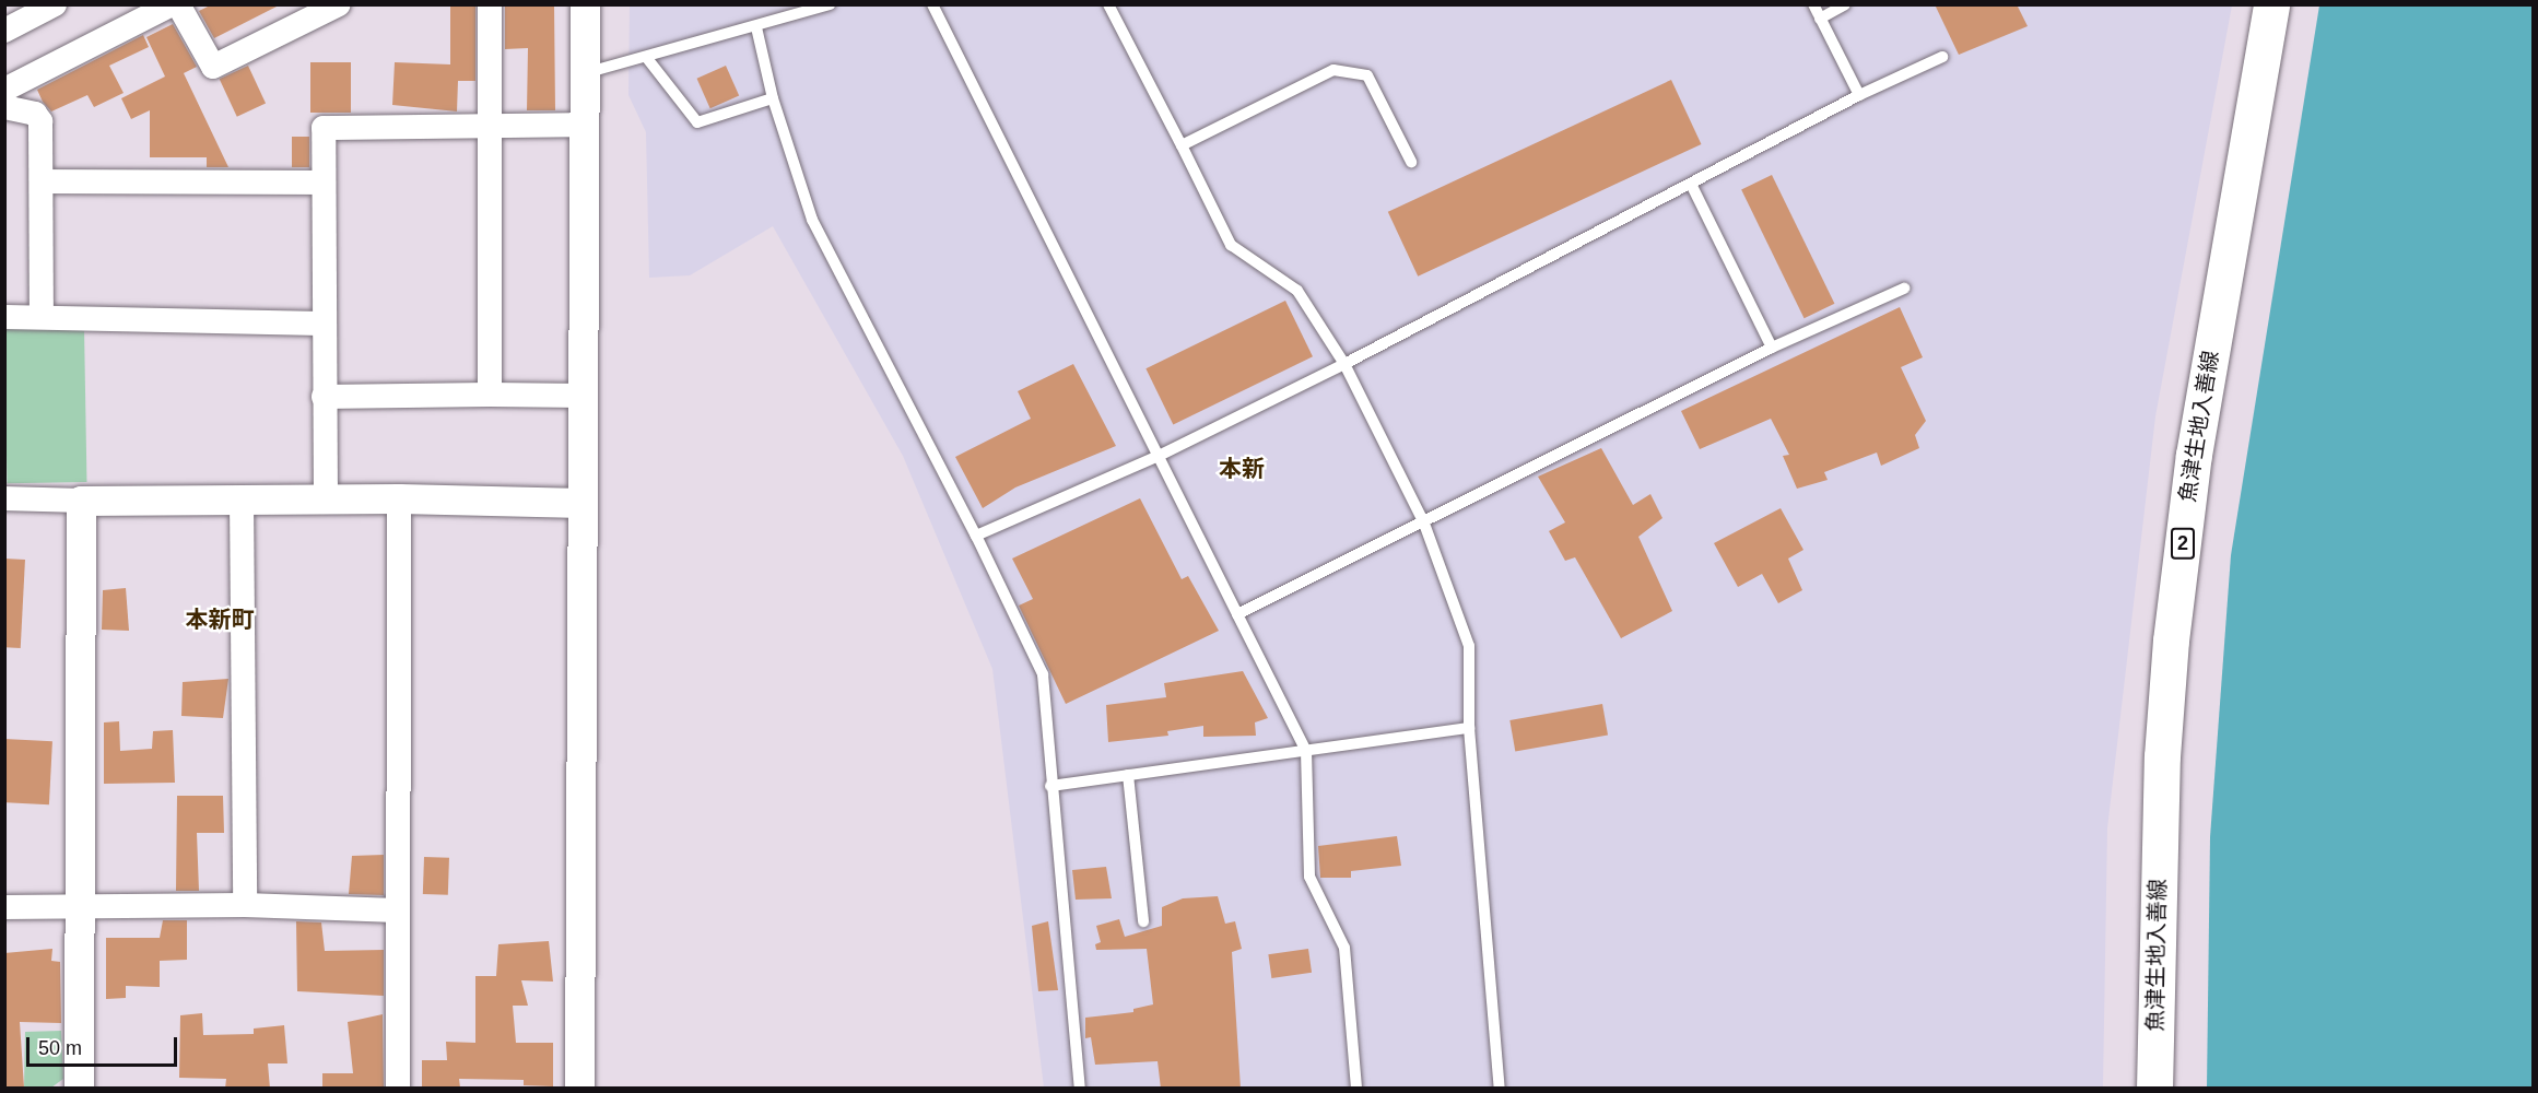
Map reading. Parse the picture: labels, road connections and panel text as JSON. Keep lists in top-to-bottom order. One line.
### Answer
{"streets":{"main road":["魚津生地入善線","2"]},"districts":["本新","本新町"],"scale_bar":"50 m"}
